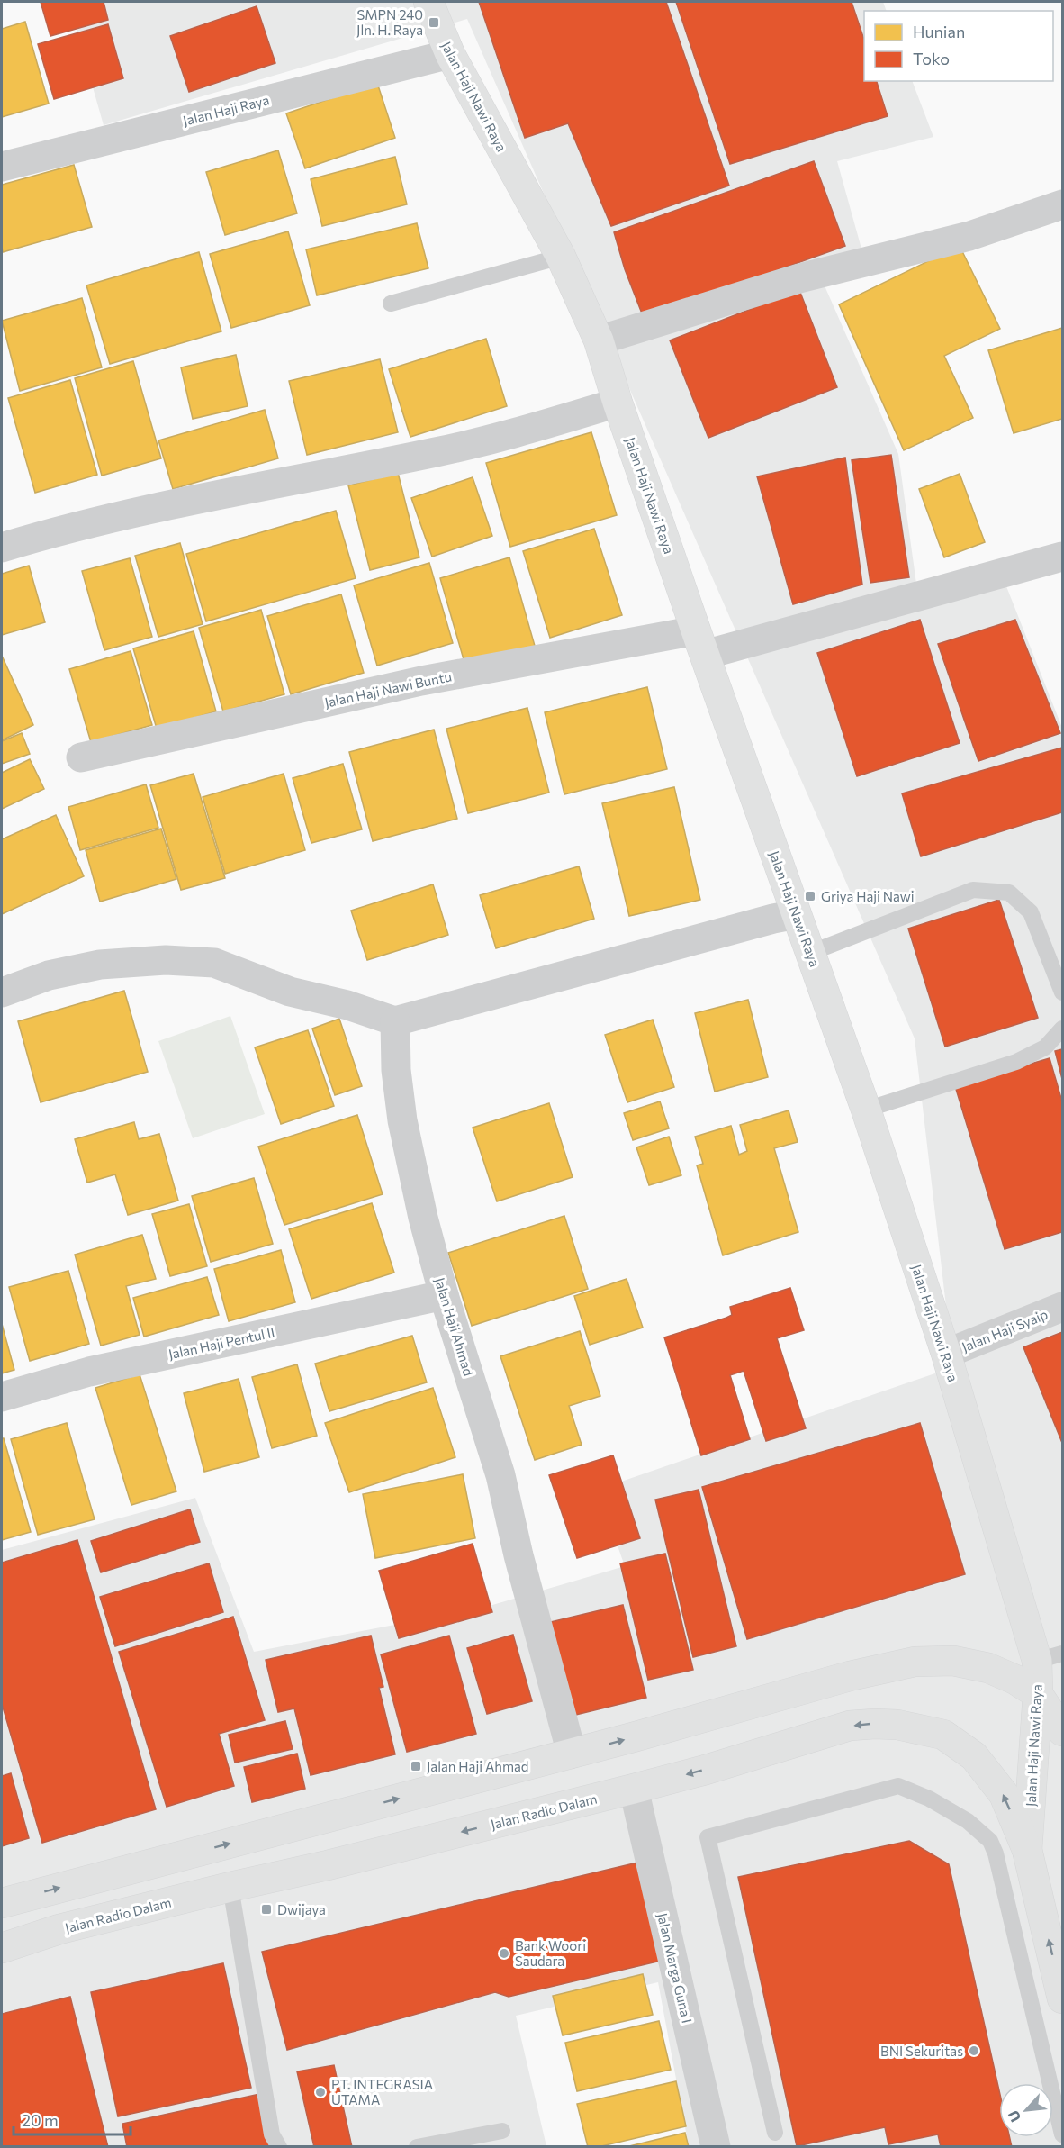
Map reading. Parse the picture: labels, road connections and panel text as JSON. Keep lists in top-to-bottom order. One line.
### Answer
{"streets":{"main road":["Jalan Haji Nawi Raya","Jalan Radio Dalam"],"street":["Jalan Haji Raya","Jalan Haji Nawi Buntu","Jalan Haji Ahmad","Jalan Haji Syaip","Jalan Haji Pentul II","Jalan Marga Guna I"]},"crossings":[["Jalan Haji Nawi Raya","Jalan Haji Raya"],["Jalan Haji Nawi Raya","Jalan Haji Nawi Buntu"],["Jalan Haji Nawi Raya","Jalan Haji Syaip"],["Jalan Haji Nawi Raya","Jalan Radio Dalam"],["Jalan Haji Ahmad","Jalan Haji Pentul II"],["Jalan Radio Dalam","Jalan Marga Guna I"]],"places":{"transit":["SMPN 240 Jln. H. Raya","Griya Haji Nawi","Jalan Haji Ahmad","Dwijaya"],"other":["Bank Woori Saudara","BNI Sekuritas","PT. INTEGRASIA UTAMA"]},"legend":["Hunian","Toko"],"scale_bar":"20 m","north":"bottom left"}
